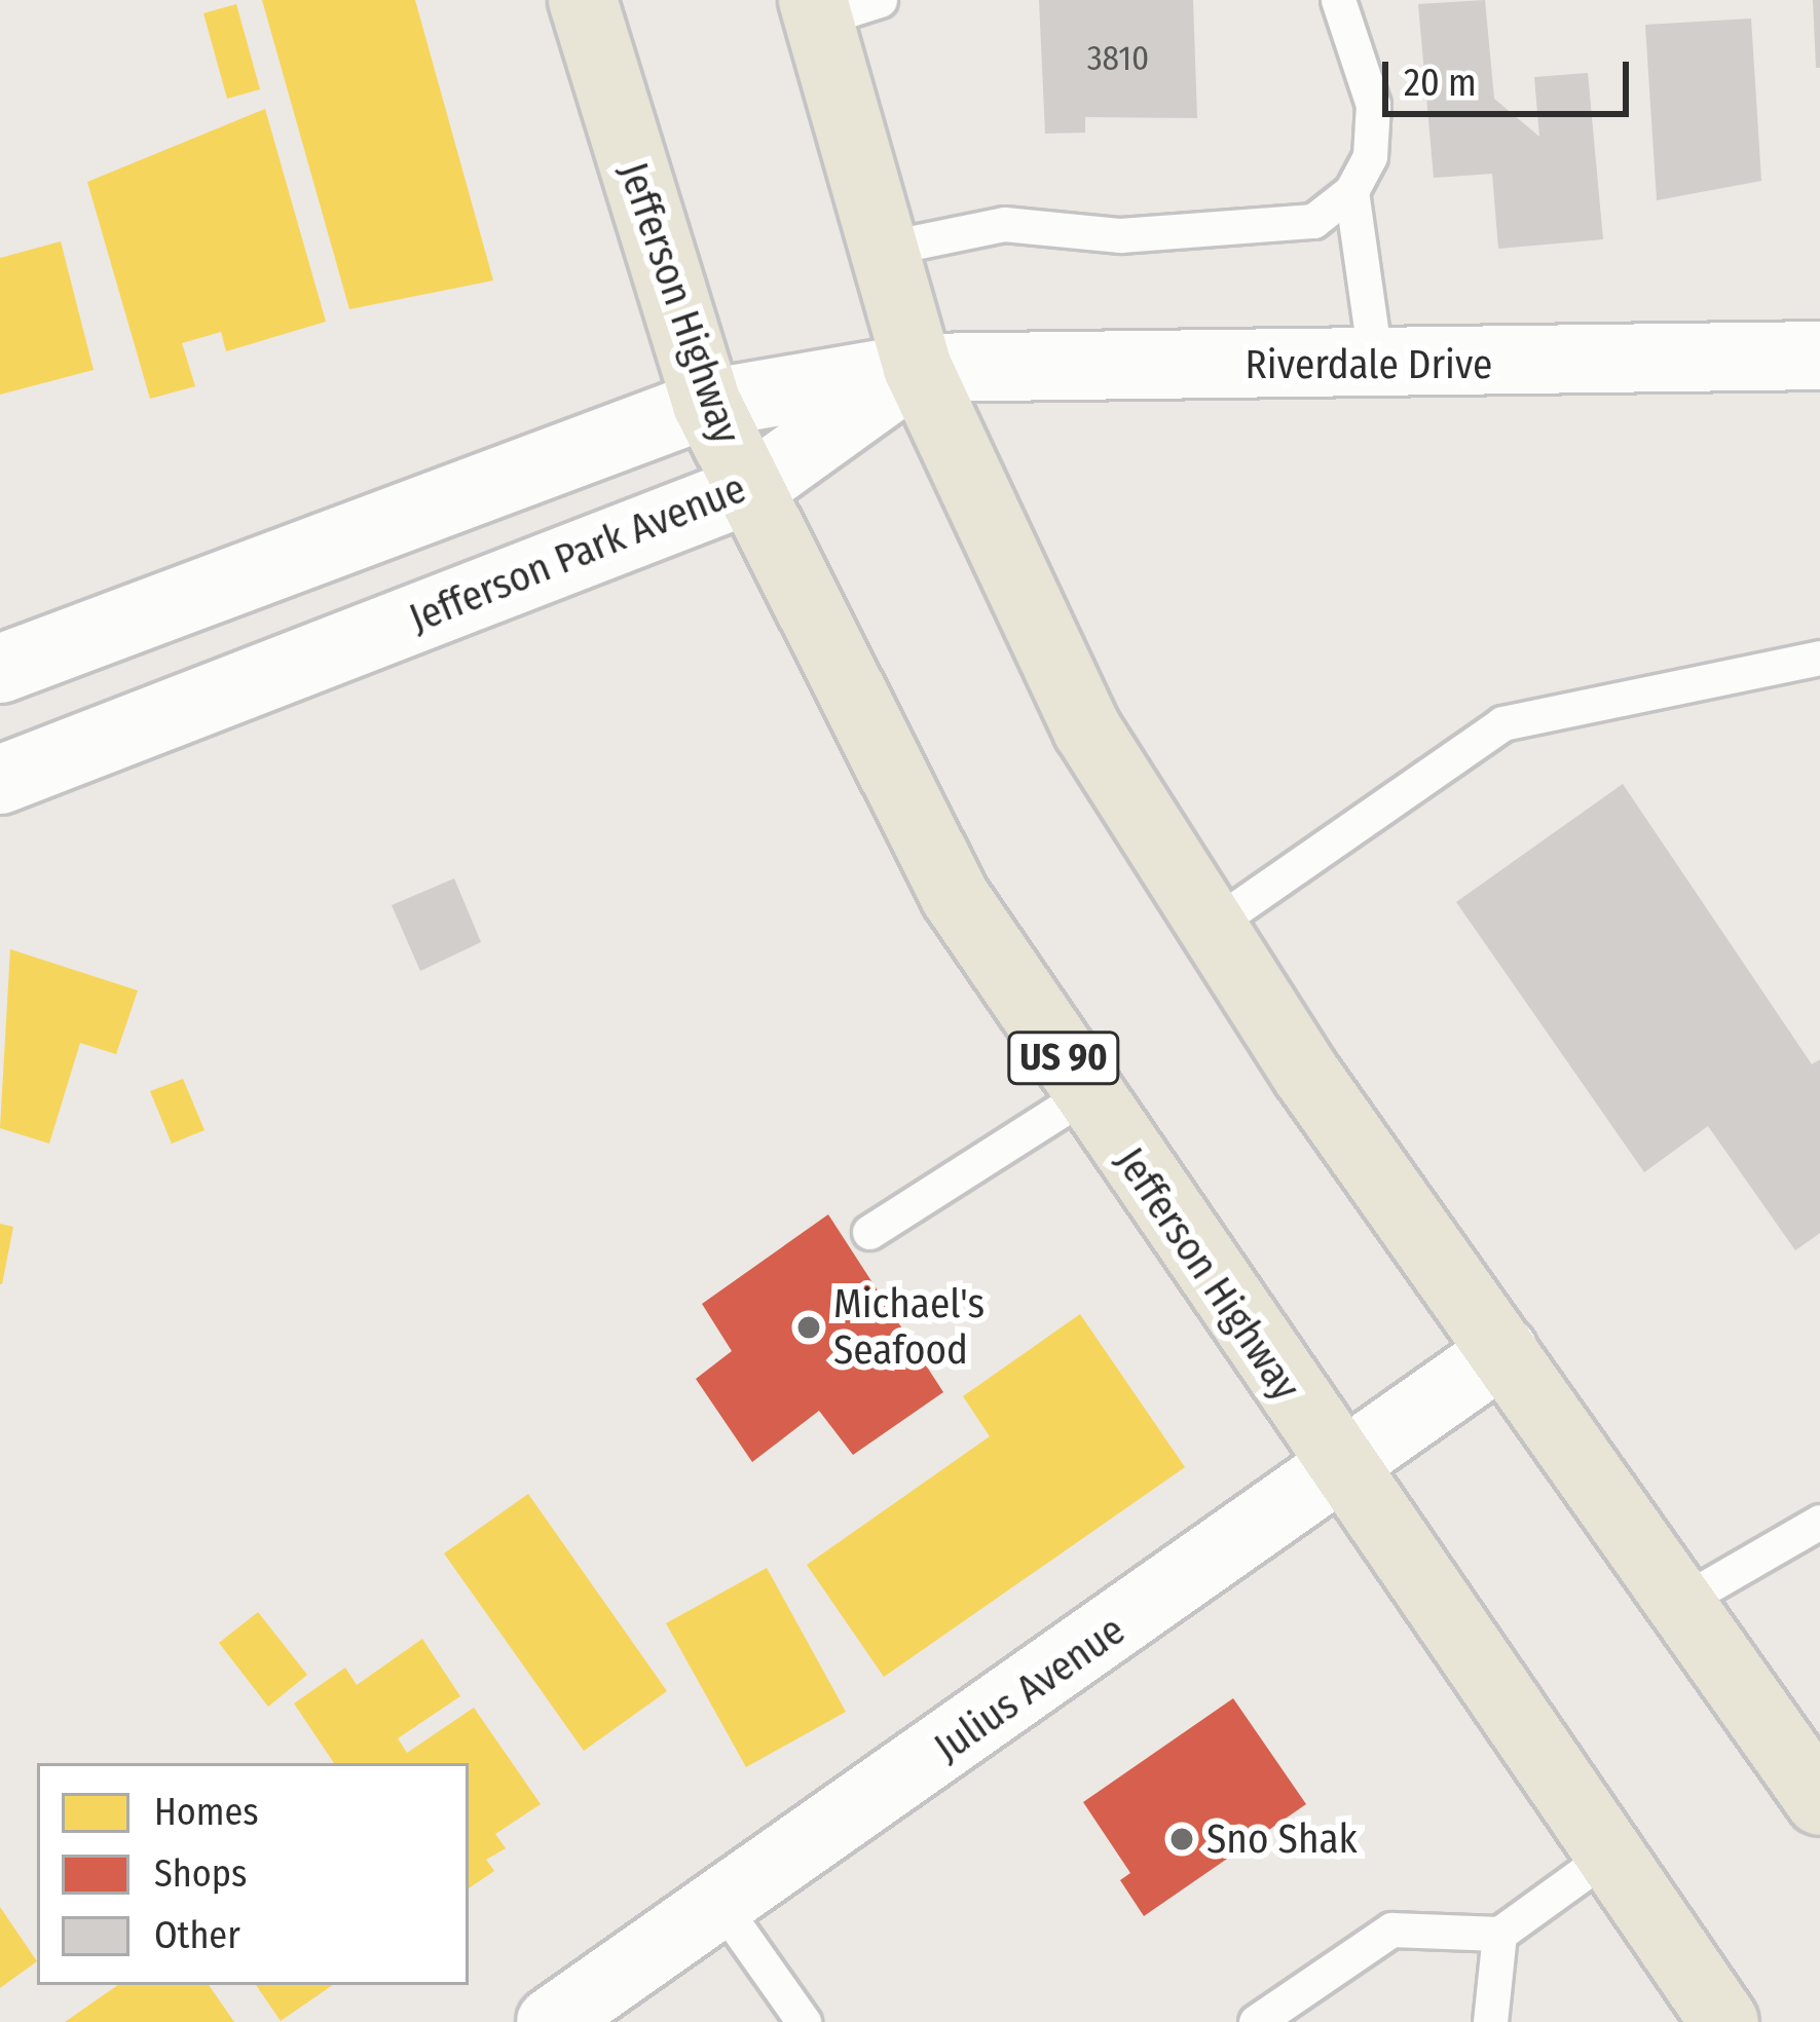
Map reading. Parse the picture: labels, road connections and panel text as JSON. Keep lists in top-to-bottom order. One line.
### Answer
{"streets":{"main road":["Jefferson Highway","US 90"],"street":["Riverdale Drive","Jefferson Park Avenue","Julius Avenue"]},"crossings":[["Jefferson Highway","Jefferson Park Avenue"],["Jefferson Highway","Julius Avenue"],["Riverdale Drive","Jefferson Park Avenue"]],"places":["Michael's Seafood","Sno Shak"],"house_numbers":["3810"],"legend":["Homes","Shops","Other"],"scale_bar":"20 m"}
